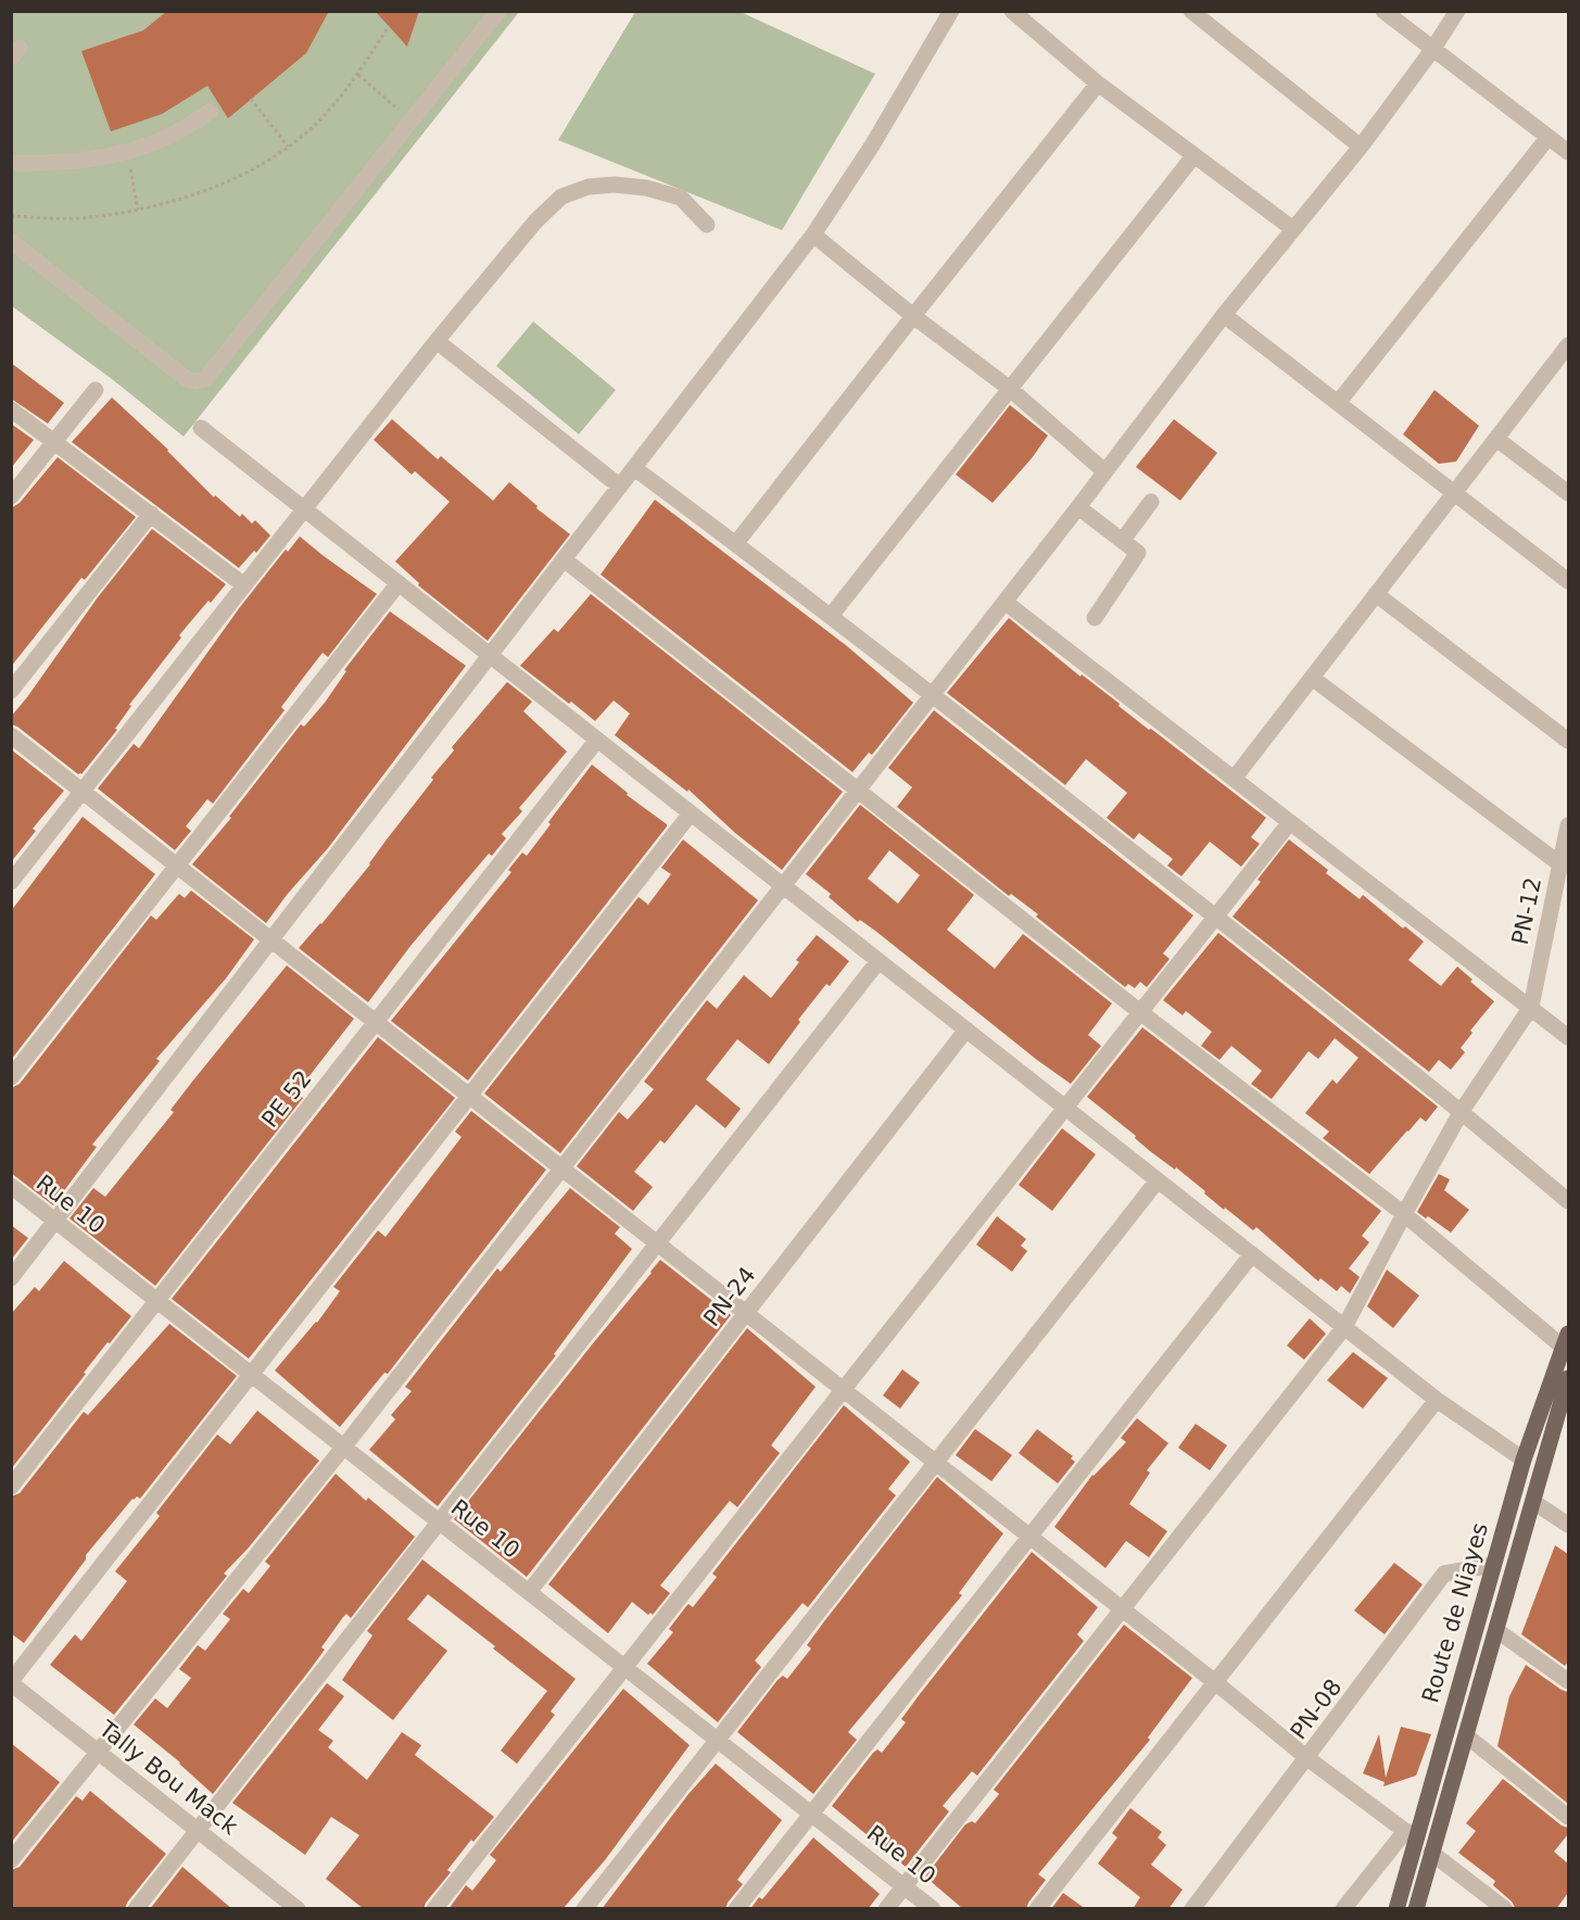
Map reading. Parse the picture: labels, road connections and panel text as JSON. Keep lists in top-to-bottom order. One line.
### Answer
{"streets":{"main road":["Route de Niayes"],"street":["PN-12","PE 52","Rue 10","PN-24","PN-08","Tally Bou Mack"]},"crossings":[["PE 52","Rue 10"],["Rue 10","PN-24"],["Route de Niayes","PN-08"]]}
